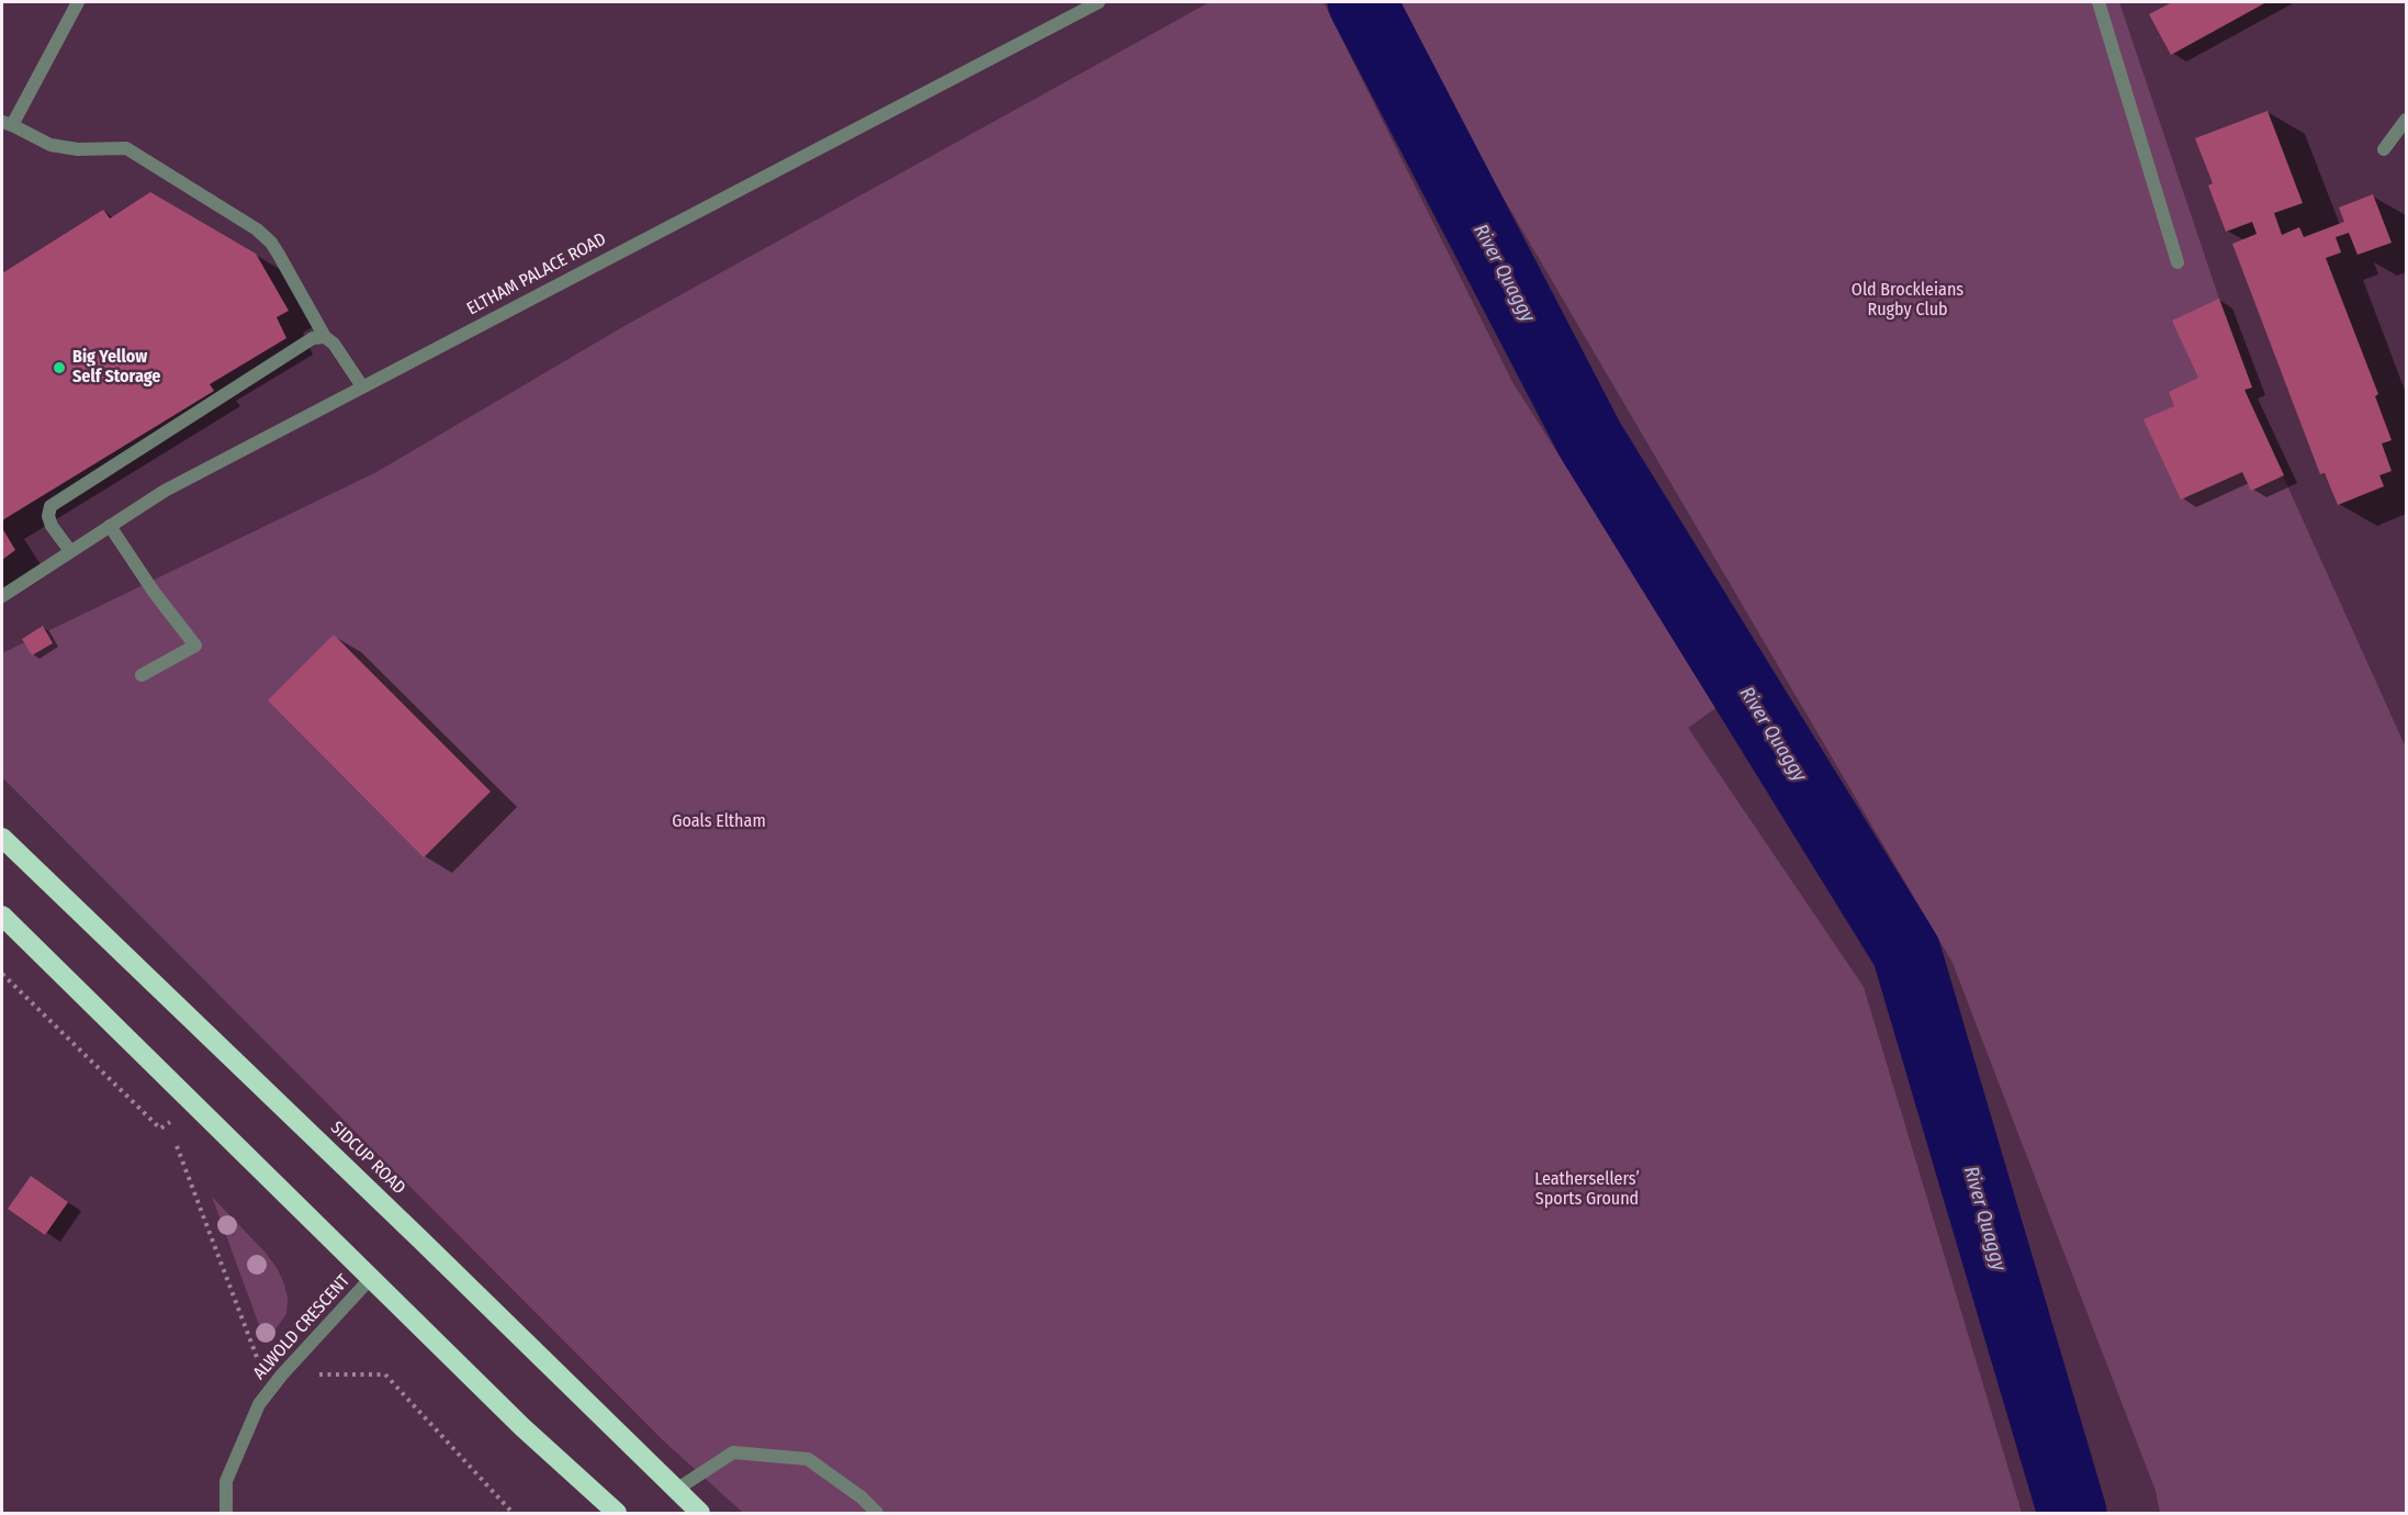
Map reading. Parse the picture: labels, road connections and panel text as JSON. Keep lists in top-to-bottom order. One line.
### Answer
{"streets":{"highway":["SIDCUP ROAD"],"street":["ELTHAM PALACE ROAD","ALWOLD CRESCENT"]},"water":["River Quaggy"],"parks":["Old Brockleians Rugby Club","Goals Eltham","Leathersellers’ Sports Ground"],"places":["Big Yellow Self Storage"]}
